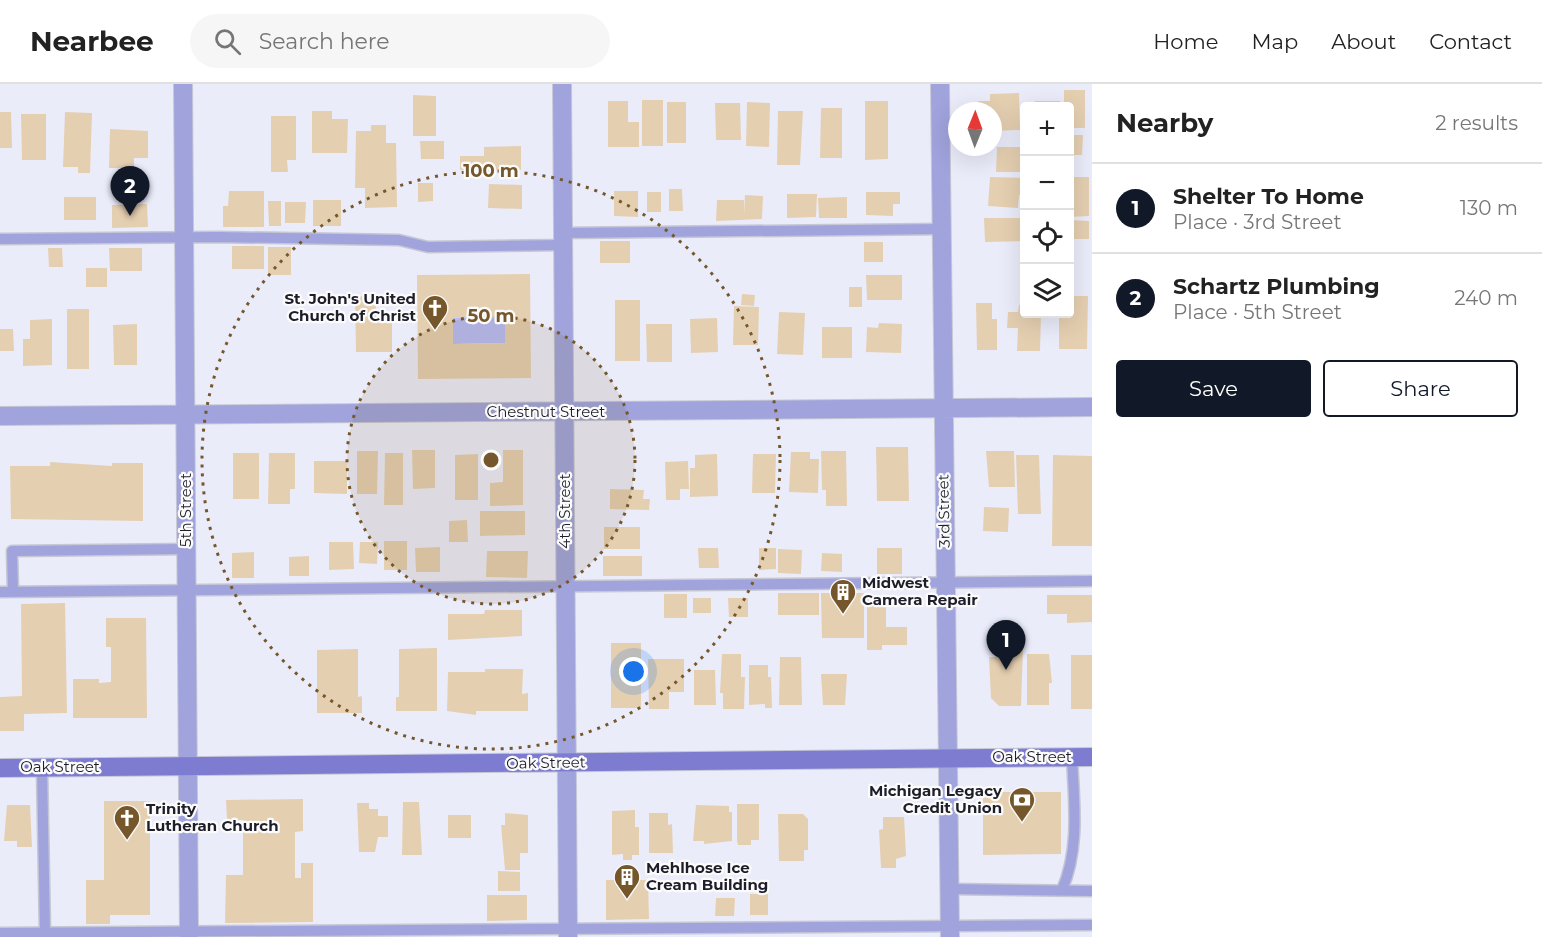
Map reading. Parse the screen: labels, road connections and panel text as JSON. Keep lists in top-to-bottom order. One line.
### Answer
{"streets":{"street":["Chestnut Street","5th Street","4th Street","3rd Street","Oak Street"]},"crossings":[["Chestnut Street","5th Street"],["Chestnut Street","4th Street"],["Chestnut Street","3rd Street"],["5th Street","Oak Street"],["4th Street","Oak Street"],["3rd Street","Oak Street"]],"places":{"church":["St. John's United Church of Christ","Trinity Lutheran Church"],"building":["Midwest Camera Repair","Mehlhose Ice Cream Building"],"bank":["Michigan Legacy Credit Union"]},"north":"top","page":{"header":"Nearbee","search":"Search here","nav":["Home","Map","About","Contact"],"heading":["Nearby","2 results"],"map_buttons":["+","−"],"list":[{"mark":"1","name":"Shelter To Home","note":"Place · 3rd Street","value":"130 m"},{"mark":"2","name":"Schartz Plumbing","note":"Place · 5th Street","value":"240 m"}],"pins":["2","1"],"buttons":["Save","Share"]},"rings":["100 m","50 m"]}
